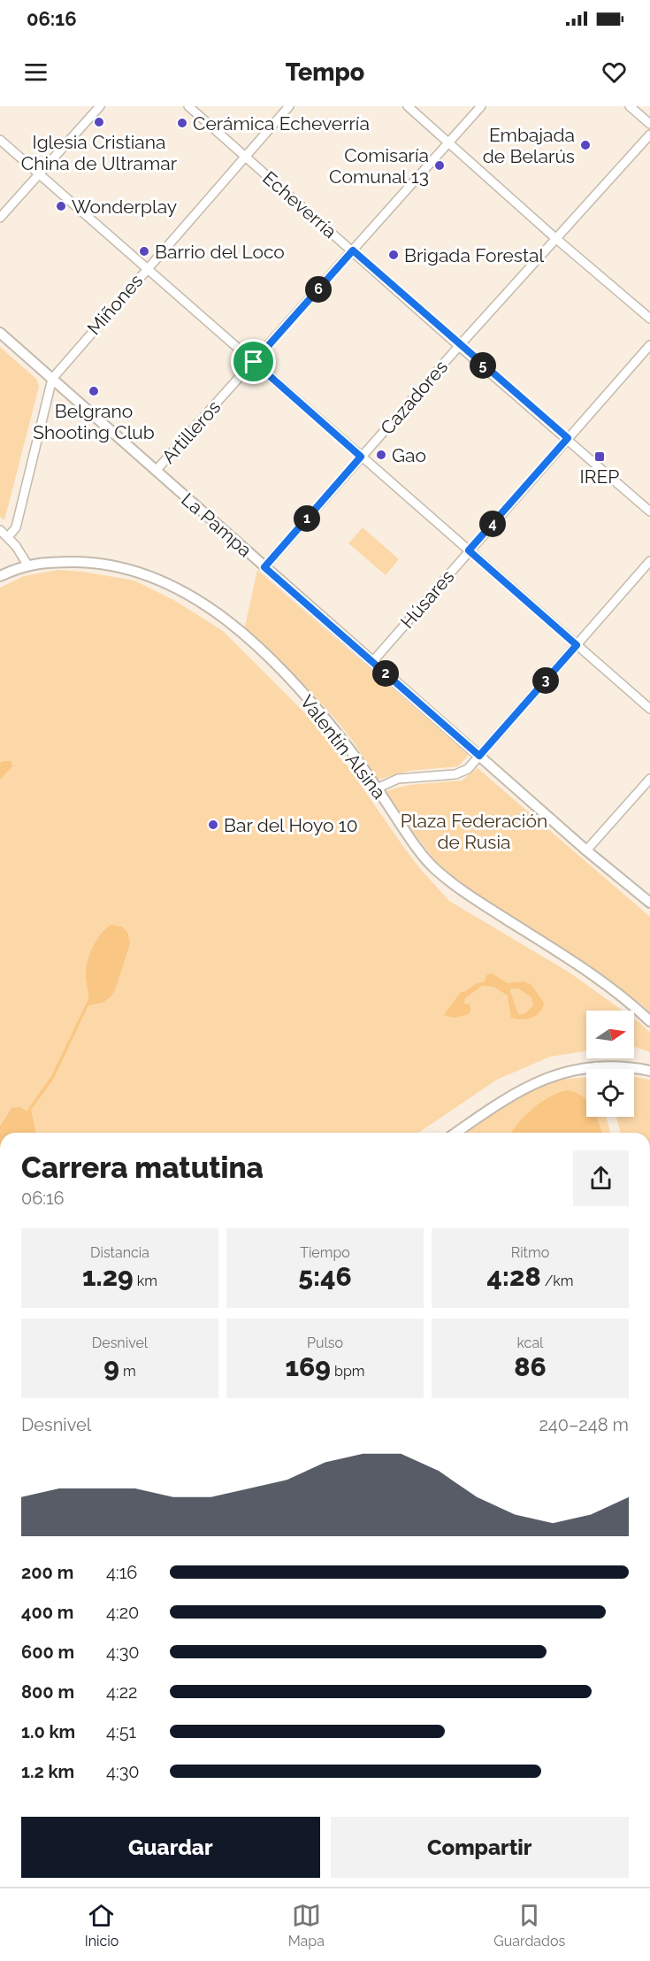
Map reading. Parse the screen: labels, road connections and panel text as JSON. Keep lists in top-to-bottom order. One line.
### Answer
{"streets":{"street":["Echeverría","Miñones","Cazadores","Artilleros","La Pampa","Húsares","Valentín Alsina"]},"crossings":[["Echeverría","Miñones"],["Echeverría","Cazadores"],["Echeverría","Artilleros"],["Echeverría","Húsares"],["Miñones","La Pampa"],["Cazadores","La Pampa"],["Artilleros","La Pampa"],["La Pampa","Húsares"]],"parks":["Plaza Federación de Rusia"],"places":{"other":["Iglesia Cristiana China de Ultramar","Cerámica Echeverría","Embajada de Belarús","Comisaría Comunal 13","Wonderplay","Barrio del Loco","Brigada Forestal","Belgrano Shooting Club","Gao","Bar del Hoyo 10"],"transit":["IREP"]},"north":"right","page":{"status":"06:16","header":"Tempo","pins":["6","5","1","4","2","3"],"heading":["Carrera matutina","06:16"],"stats":[["Distancia","1.29 km"],["Tiempo","5:46"],["Ritmo","4:28 /km"],["Desnivel","9 m"],["Pulso","169 bpm"],["kcal","86"]],"chart":["Desnivel","240–248 m"],"list":[{"name":"200 m","note":"4:16"},{"name":"400 m","note":"4:20"},{"name":"600 m","note":"4:30"},{"name":"800 m","note":"4:22"},{"name":"1.0 km","note":"4:51"},{"name":"1.2 km","note":"4:30"}],"buttons":["Guardar","Compartir"],"tabs":["Inicio","Mapa","Guardados"]}}
